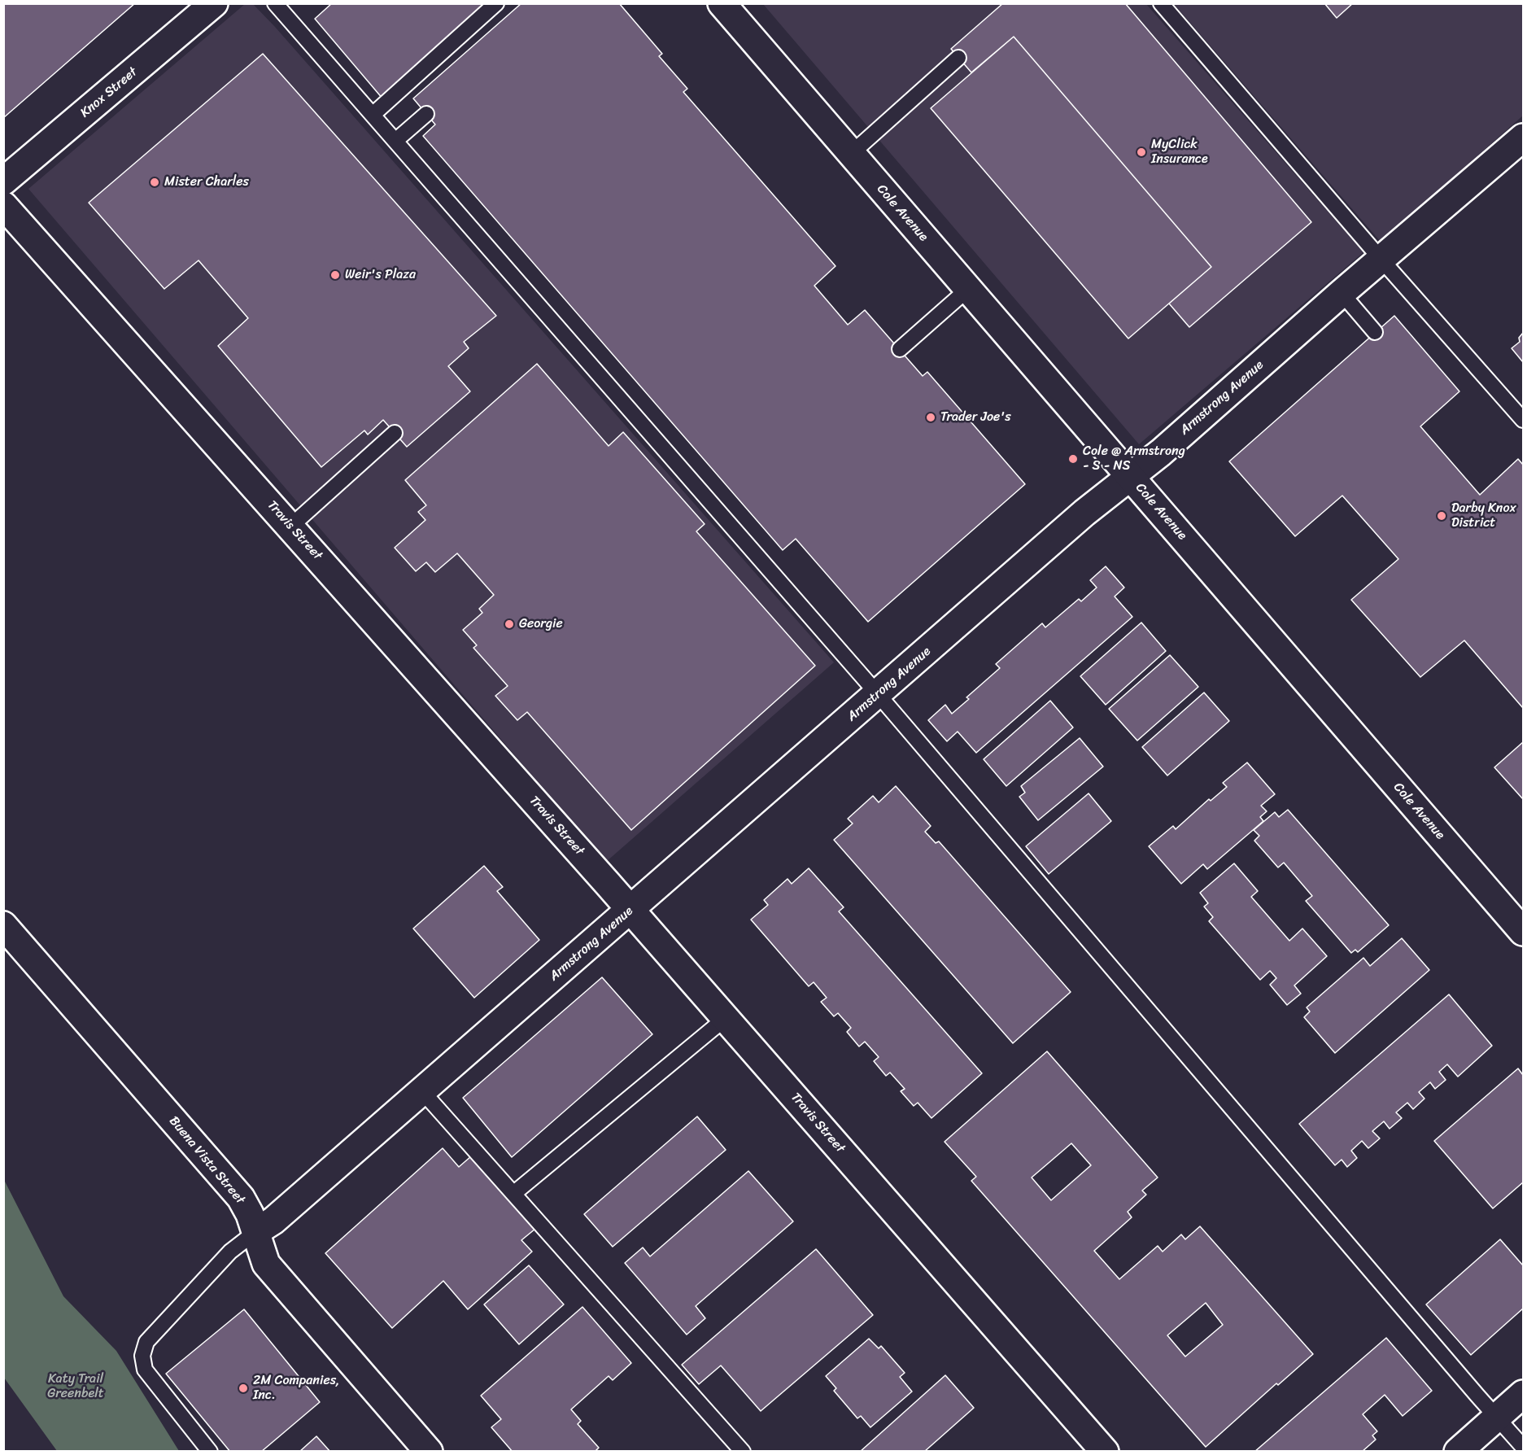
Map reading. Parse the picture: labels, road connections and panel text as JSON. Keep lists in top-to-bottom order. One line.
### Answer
{"streets":{"street":["Knox Street","Cole Avenue","Armstrong Avenue","Travis Street","Buena Vista Street"]},"crossings":[["Cole Avenue","Armstrong Avenue"],["Armstrong Avenue","Travis Street"],["Armstrong Avenue","Buena Vista Street"]],"parks":["Katy Trail Greenbelt"],"places":["MyClick Insurance","Mister Charles","Weir's Plaza","Trader Joe's","Cole @ Armstrong - S - NS","Darby Knox District","Georgie","2M Companies, Inc."]}
